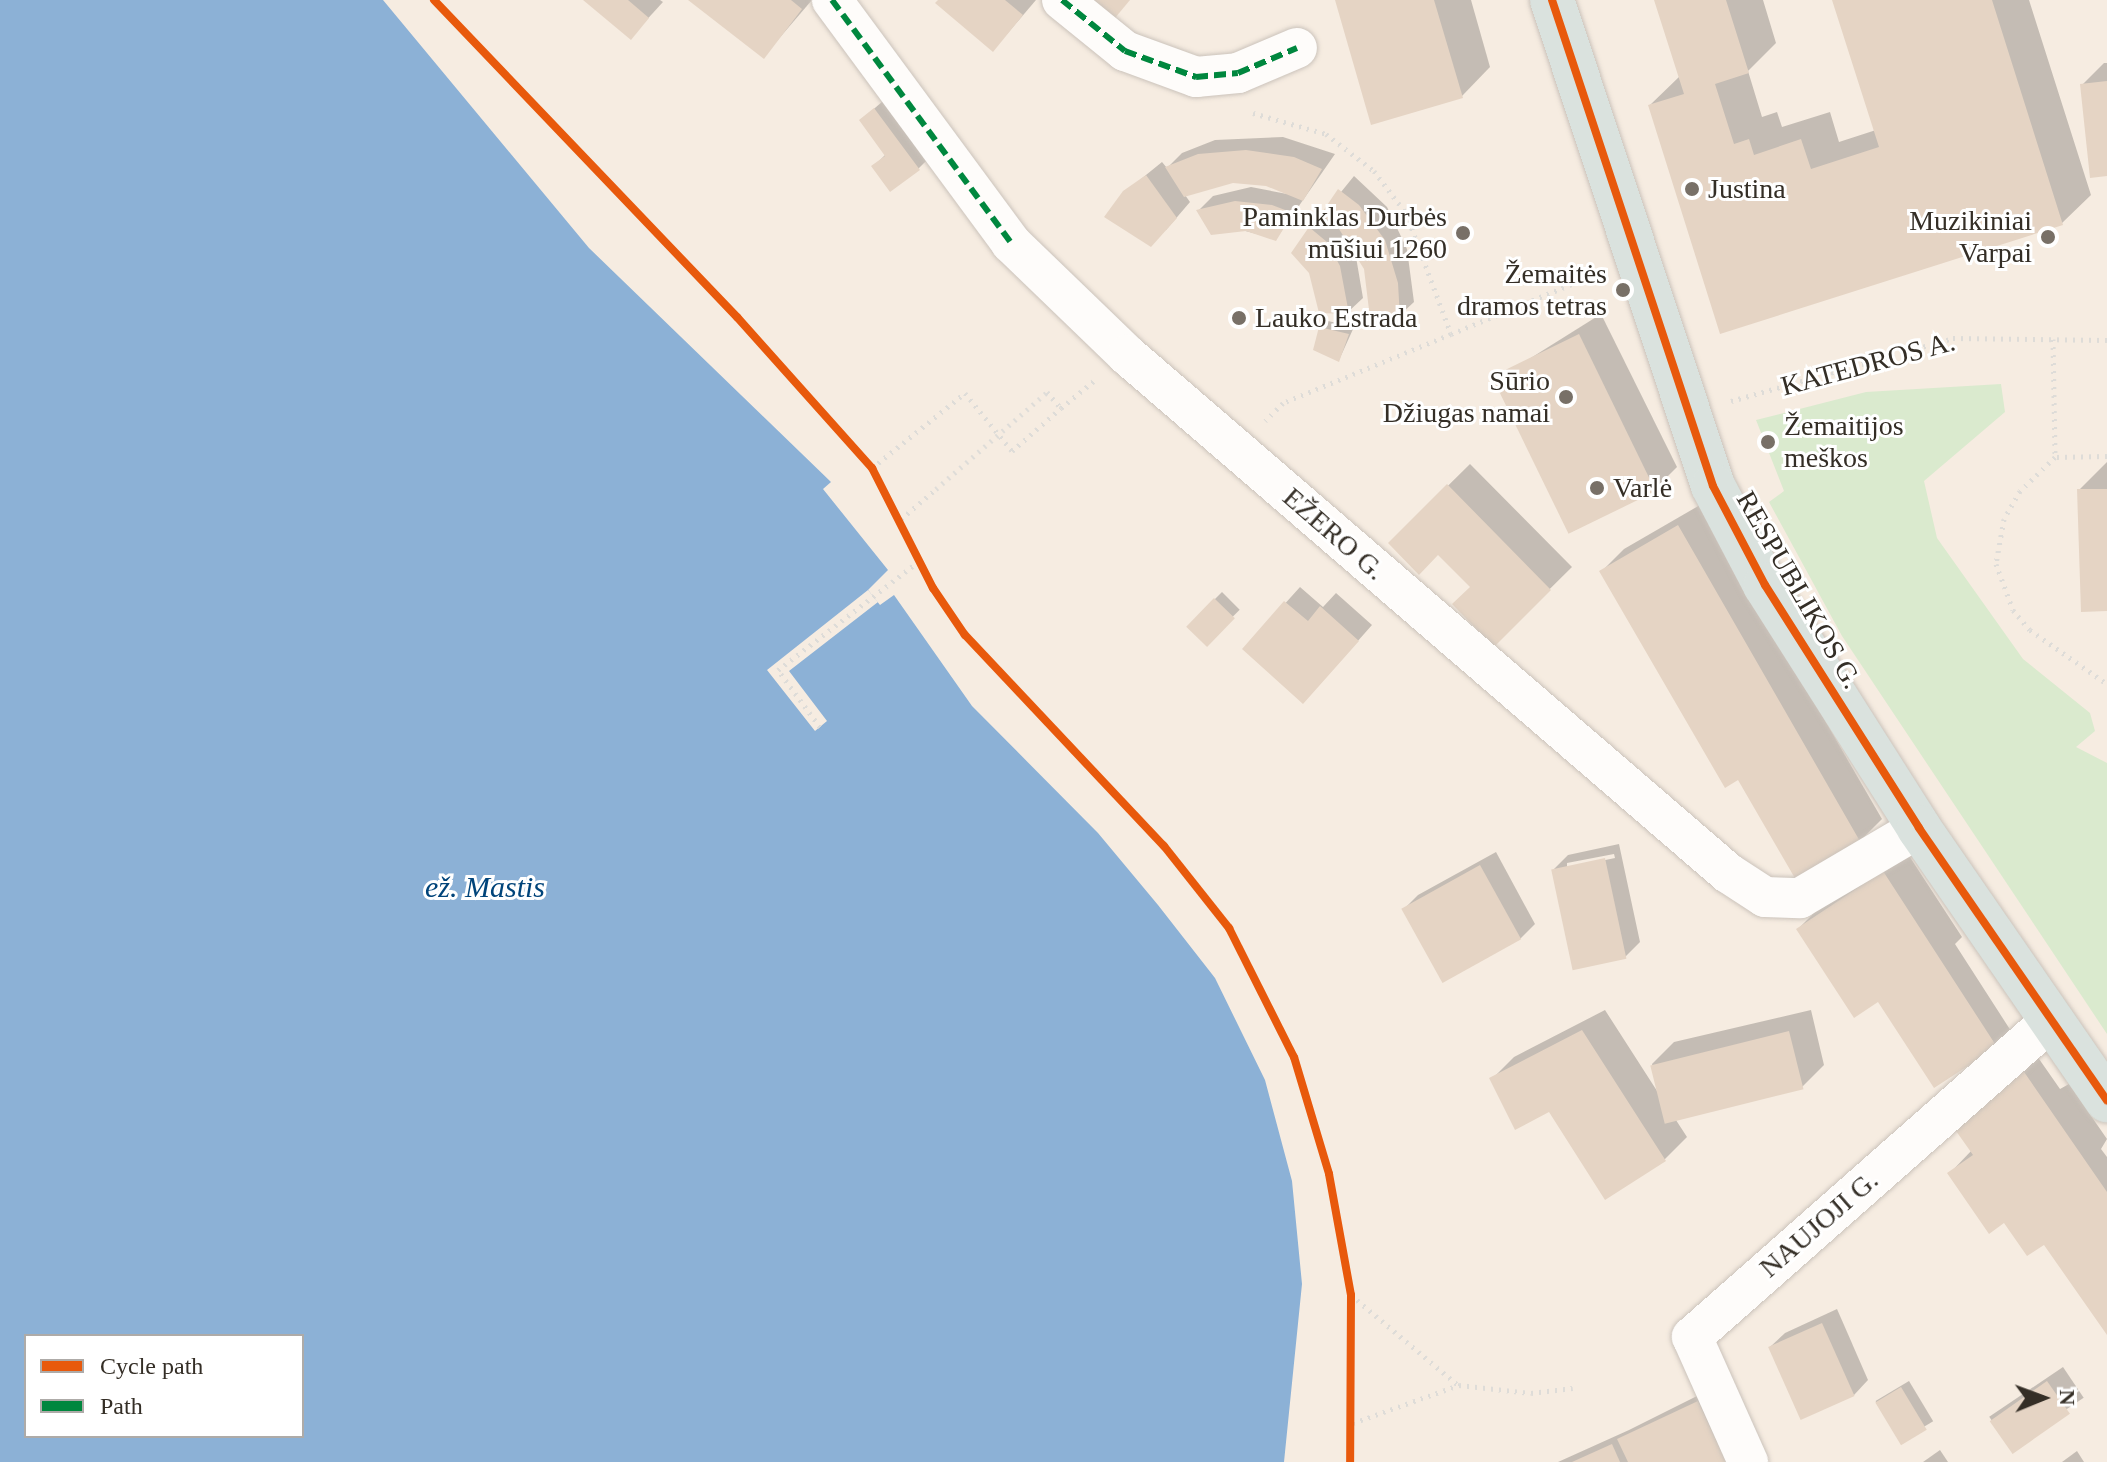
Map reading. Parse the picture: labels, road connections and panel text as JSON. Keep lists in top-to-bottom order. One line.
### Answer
{"streets":{"main road":["RESPUBLIKOS G."],"street":["EŽERO G.","NAUJOJI G."],"path":["KATEDROS A."]},"crossings":[["EŽERO G.","RESPUBLIKOS G."],["RESPUBLIKOS G.","NAUJOJI G."]],"water":["ež. Mastis"],"places":["Justina","Paminklas Durbės mūšiui 1260","Muzikiniai Varpai","Žemaitės dramos tetras","Lauko Estrada","Sūrio Džiugas namai","Žemaitijos meškos","Varlė"],"legend":["Cycle path","Path"],"north":"right"}
